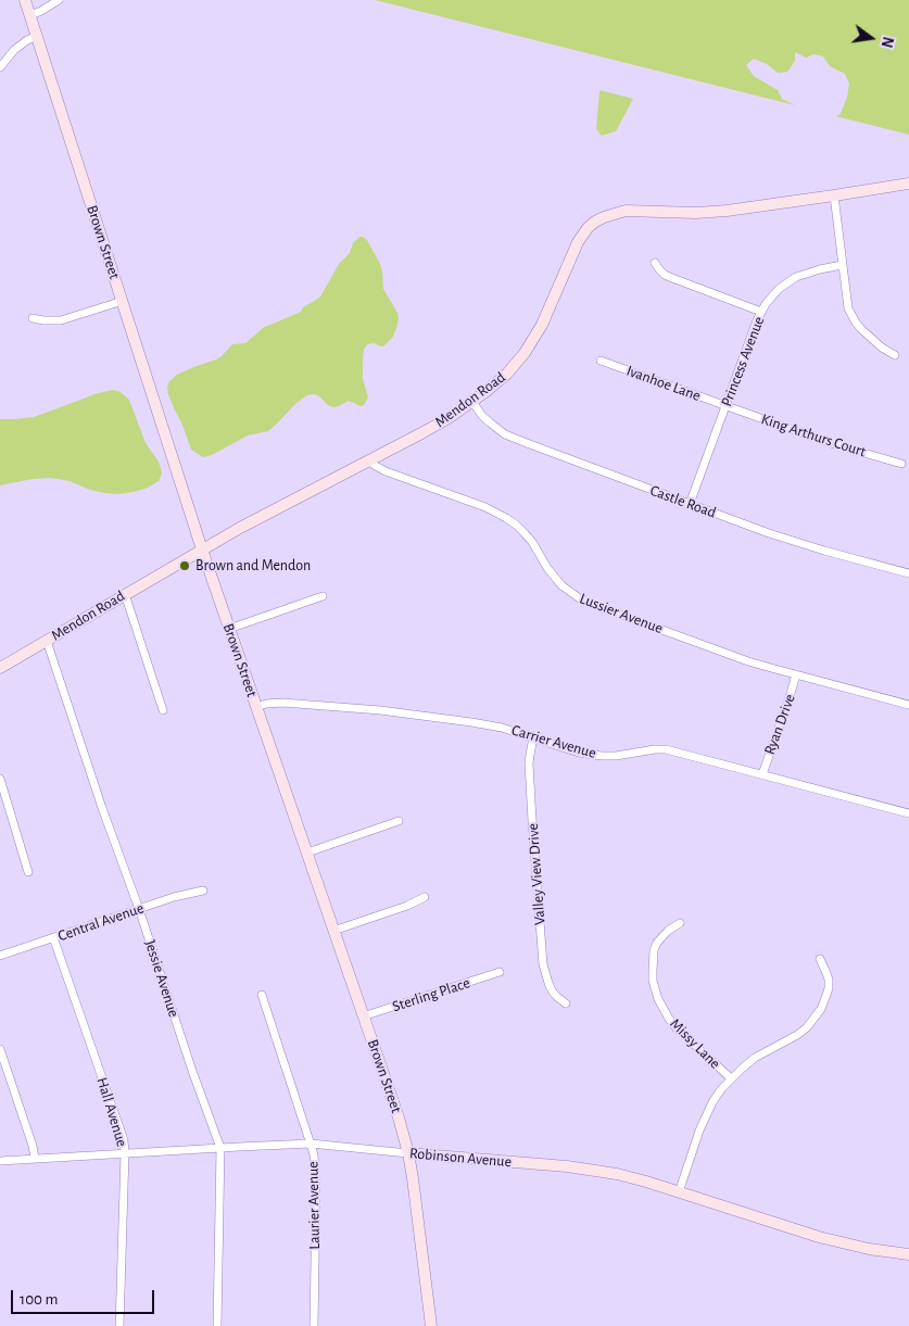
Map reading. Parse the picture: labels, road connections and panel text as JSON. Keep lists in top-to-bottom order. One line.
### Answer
{"streets":{"street":["Brown Street","Princess Avenue","Ivanhoe Lane","Mendon Road","King Arthurs Court","Castle Road","Lussier Avenue","Ryan Drive","Carrier Avenue","Valley View Drive","Central Avenue","Jessie Avenue","Sterling Place","Missy Lane","Hall Avenue","Robinson Avenue","Laurier Avenue"]},"crossings":[["Brown Street","Mendon Road"],["Brown Street","Carrier Avenue"],["Brown Street","Sterling Place"],["Brown Street","Robinson Avenue"],["Princess Avenue","Ivanhoe Lane"],["Princess Avenue","King Arthurs Court"],["Princess Avenue","Castle Road"],["Ivanhoe Lane","King Arthurs Court"],["Mendon Road","Castle Road"],["Mendon Road","Lussier Avenue"],["Mendon Road","Jessie Avenue"],["Lussier Avenue","Ryan Drive"],["Ryan Drive","Carrier Avenue"],["Carrier Avenue","Valley View Drive"],["Central Avenue","Jessie Avenue"],["Central Avenue","Hall Avenue"],["Jessie Avenue","Robinson Avenue"],["Hall Avenue","Robinson Avenue"],["Robinson Avenue","Laurier Avenue"]],"places":["Brown and Mendon"],"scale_bar":"100 m","north":"right"}
